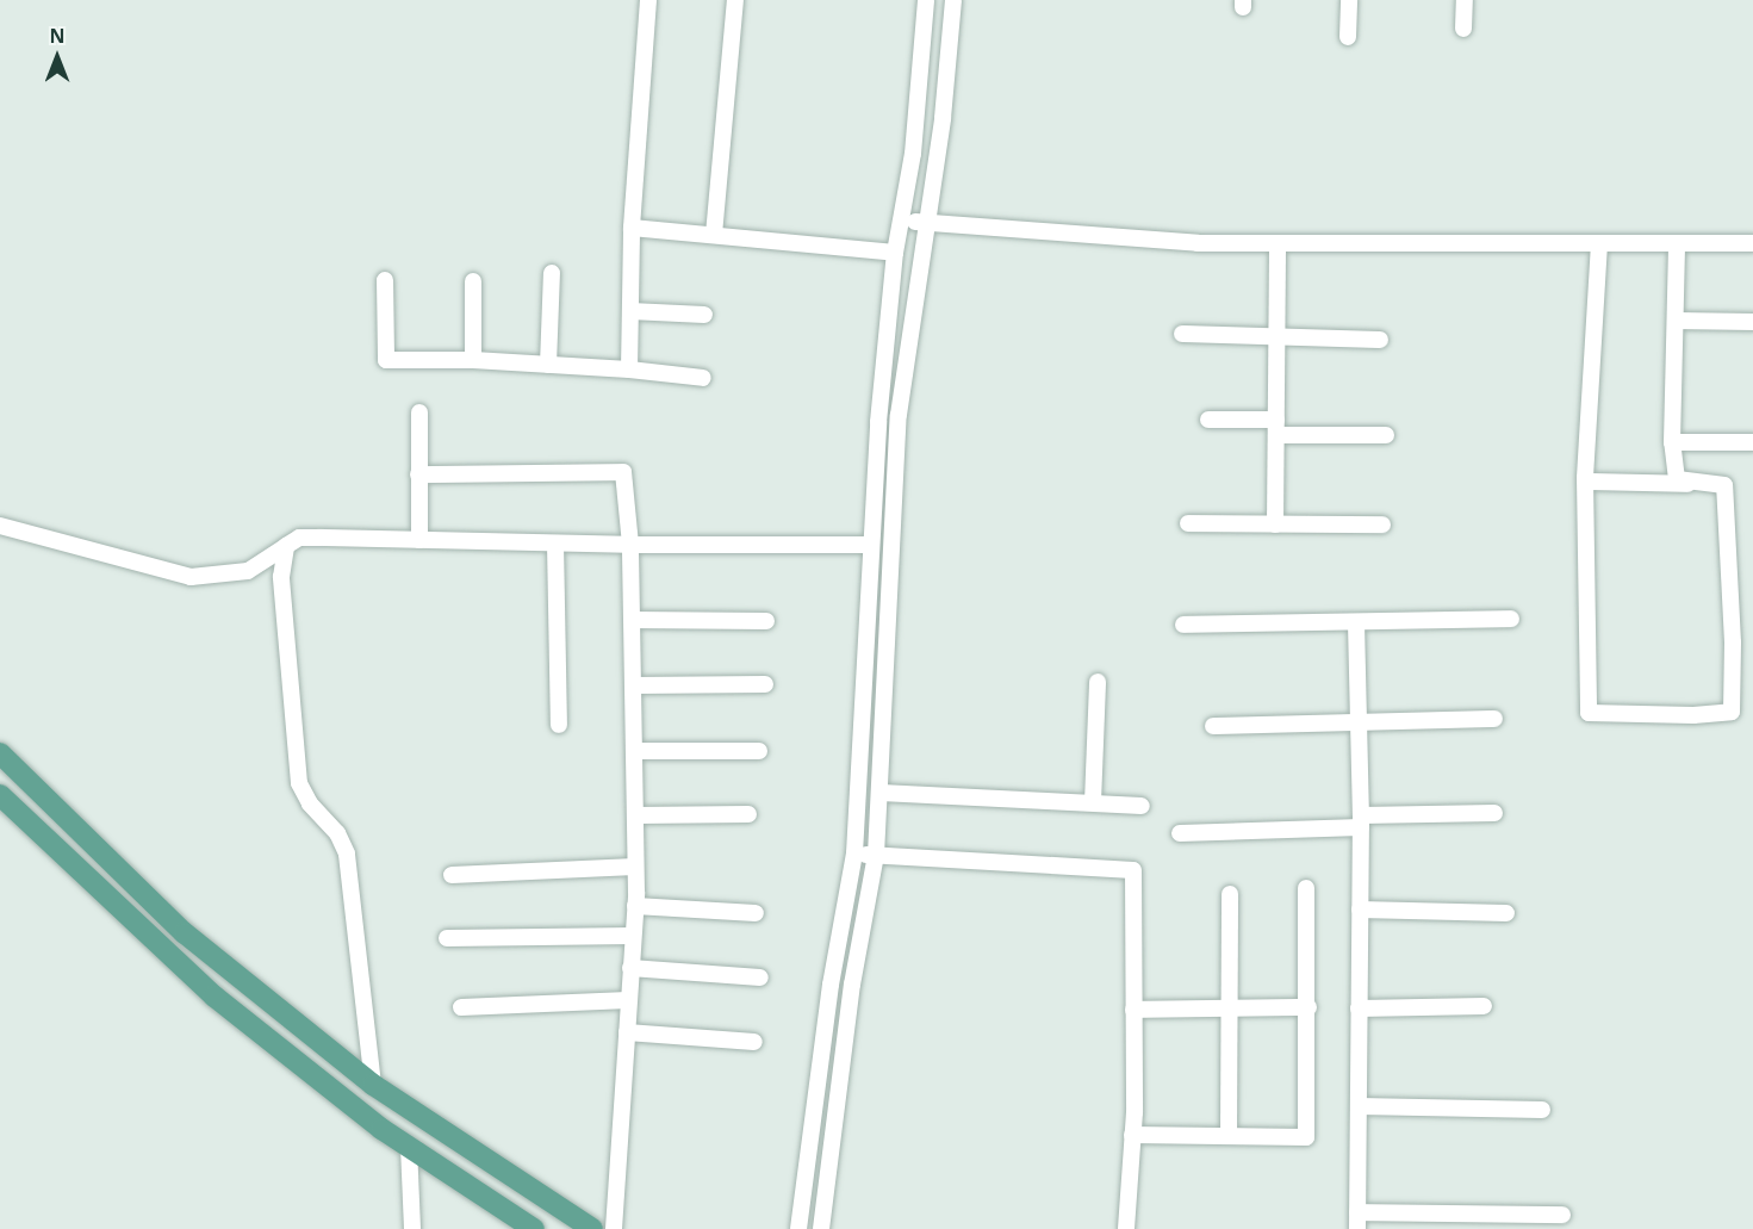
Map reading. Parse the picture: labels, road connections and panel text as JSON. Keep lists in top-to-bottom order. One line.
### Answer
{"north":"top"}
